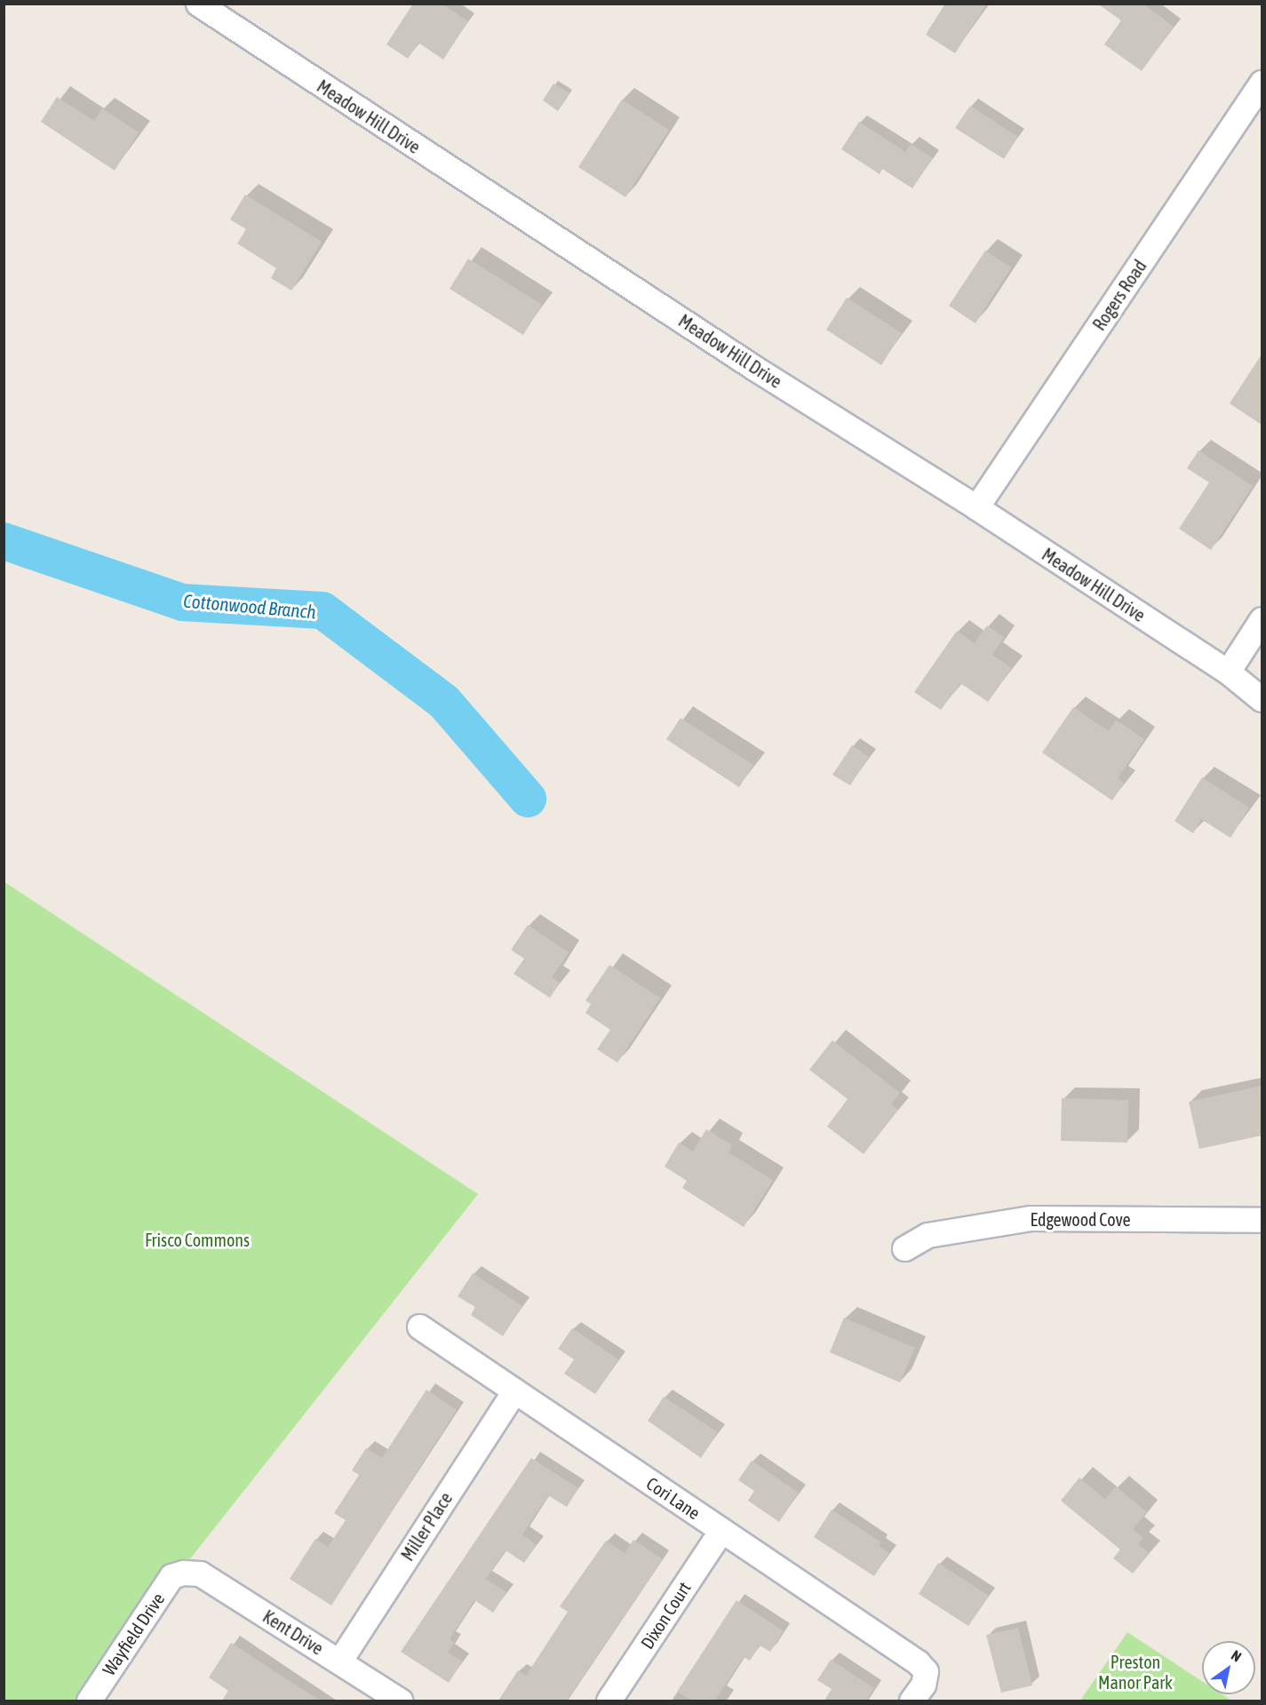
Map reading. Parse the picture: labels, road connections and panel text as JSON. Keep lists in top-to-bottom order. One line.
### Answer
{"streets":{"street":["Meadow Hill Drive","Rogers Road","Edgewood Cove","Cori Lane","Miller Place","Dixon Court","Kent Drive","Wayfield Drive"]},"crossings":[["Meadow Hill Drive","Rogers Road"],["Cori Lane","Miller Place"],["Cori Lane","Dixon Court"],["Miller Place","Kent Drive"],["Kent Drive","Wayfield Drive"]],"water":["Cottonwood Branch"],"parks":["Frisco Commons","Preston Manor Park"],"north":"top right"}
